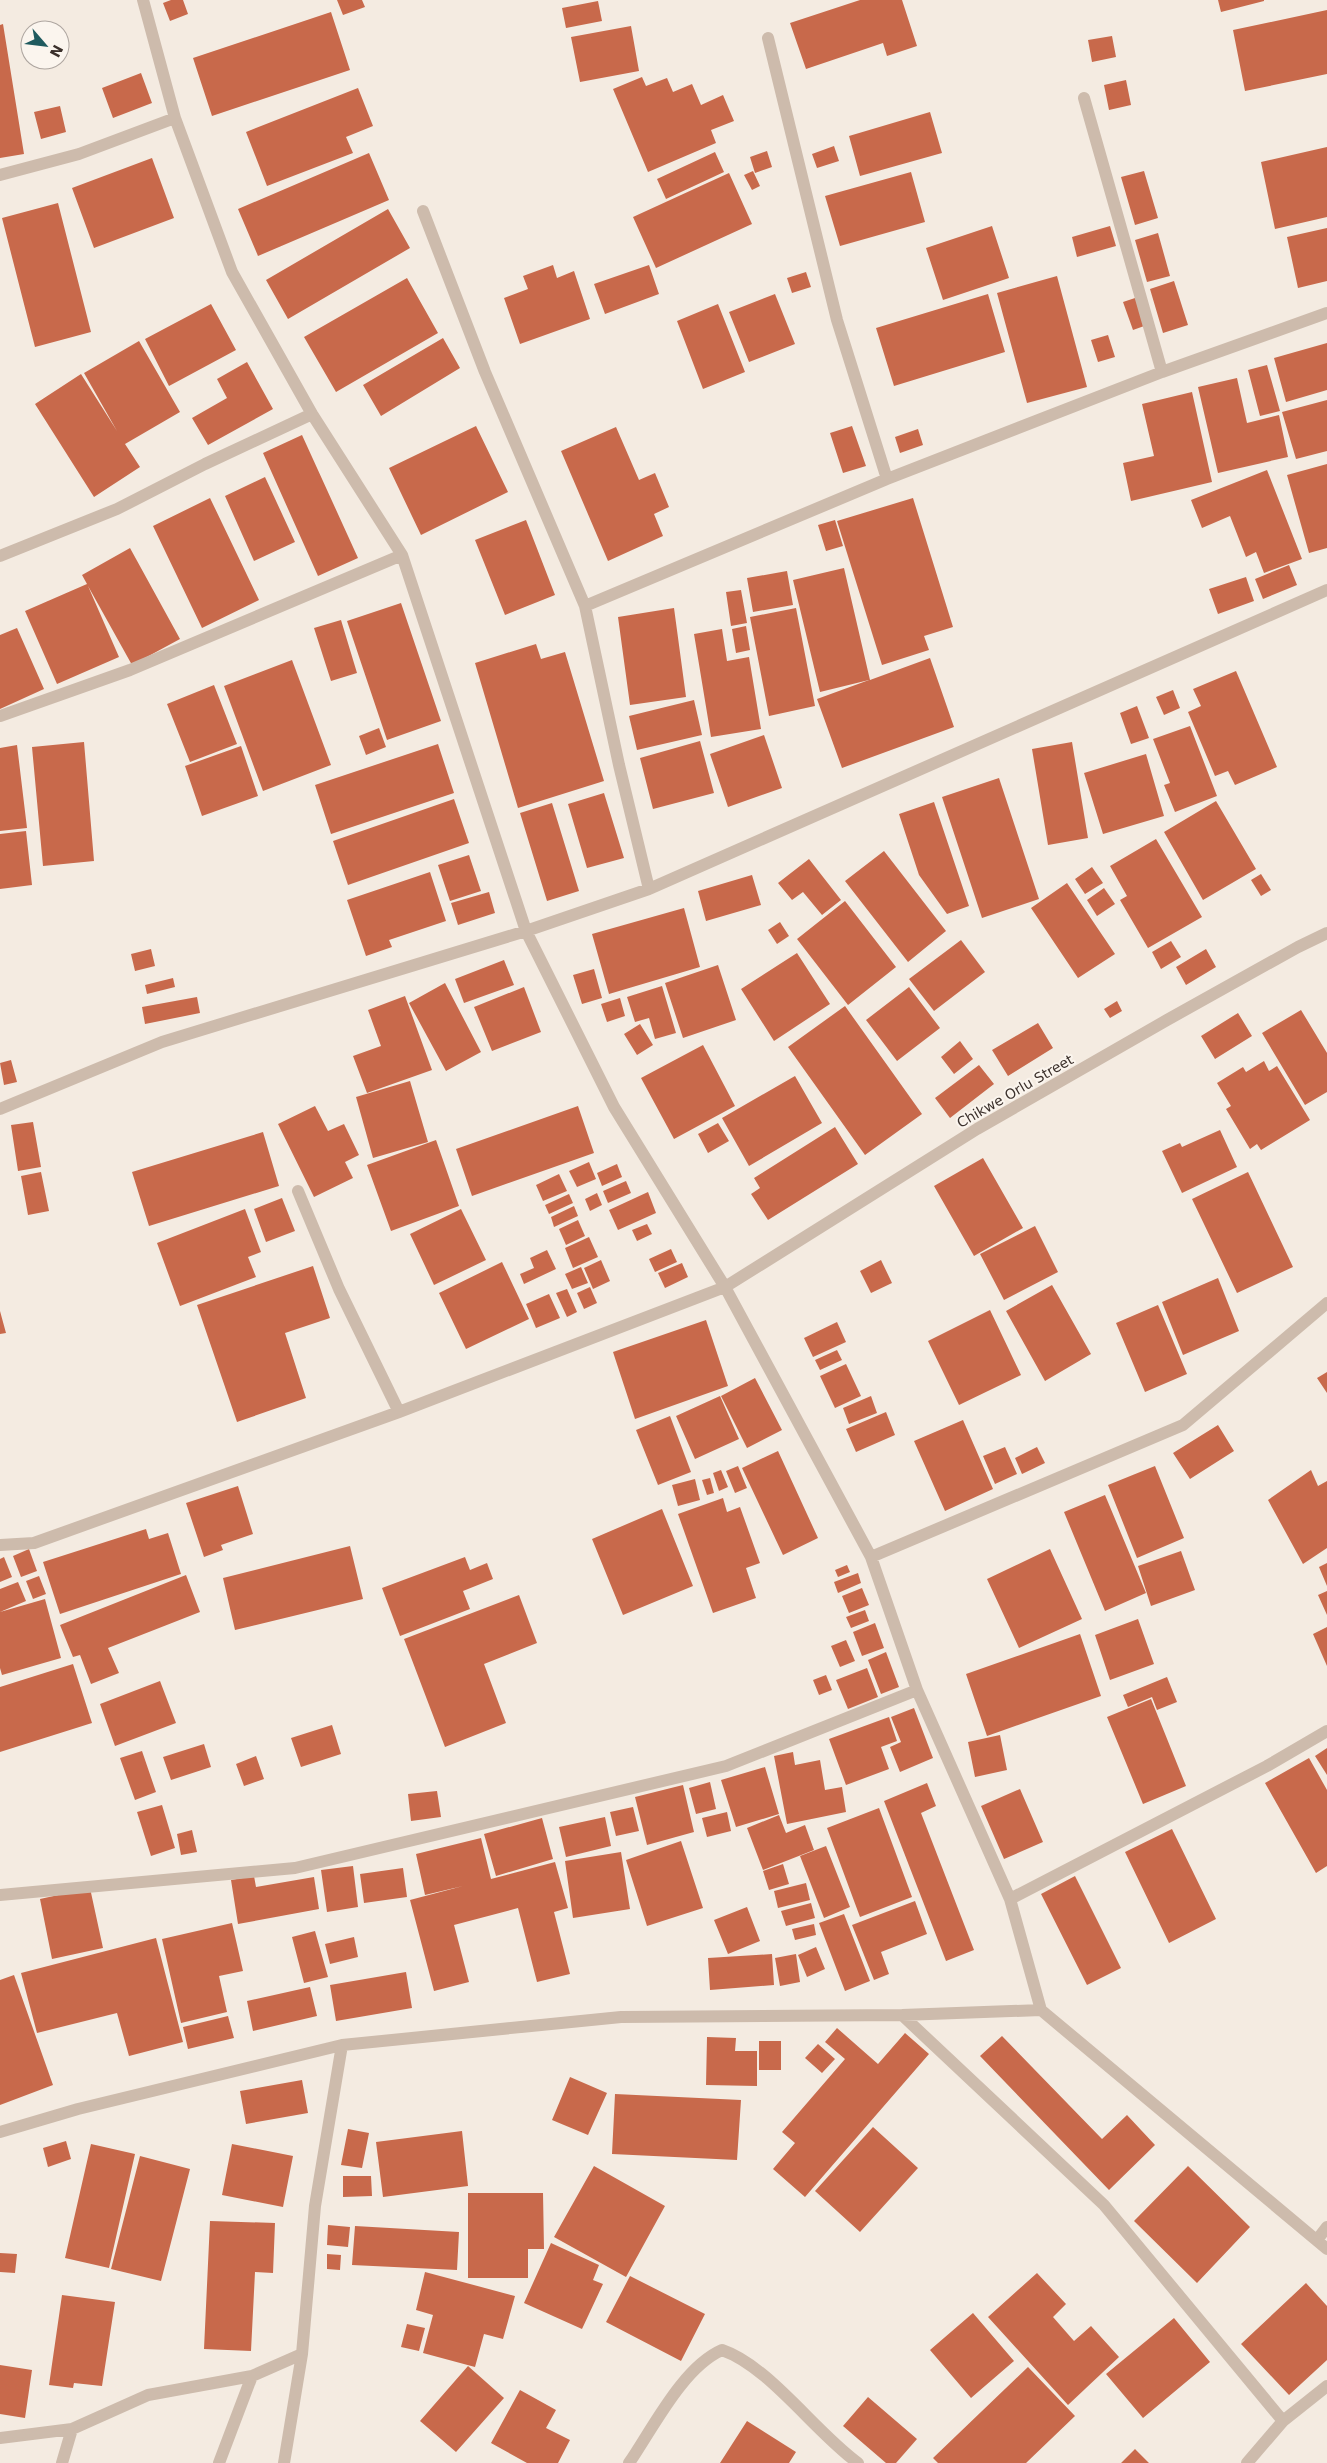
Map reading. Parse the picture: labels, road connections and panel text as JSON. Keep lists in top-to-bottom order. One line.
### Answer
{"streets":{"street":["Chikwe Orlu Street"]},"north":"bottom right"}
